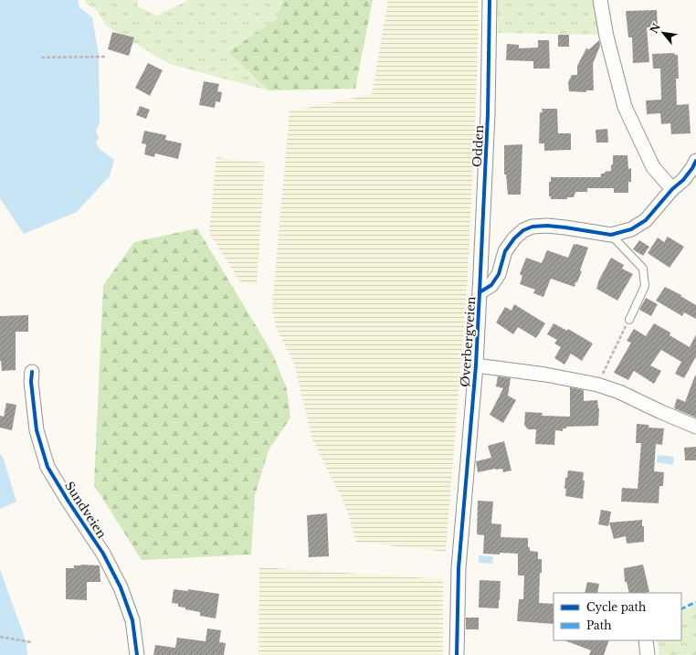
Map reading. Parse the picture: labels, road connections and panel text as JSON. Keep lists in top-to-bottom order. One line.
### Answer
{"streets":{"street":["Odden","Øverbergveien","Sundveien"]},"crossings":[["Odden","Øverbergveien"]],"legend":["Cycle path","Path"],"north":"top left"}
